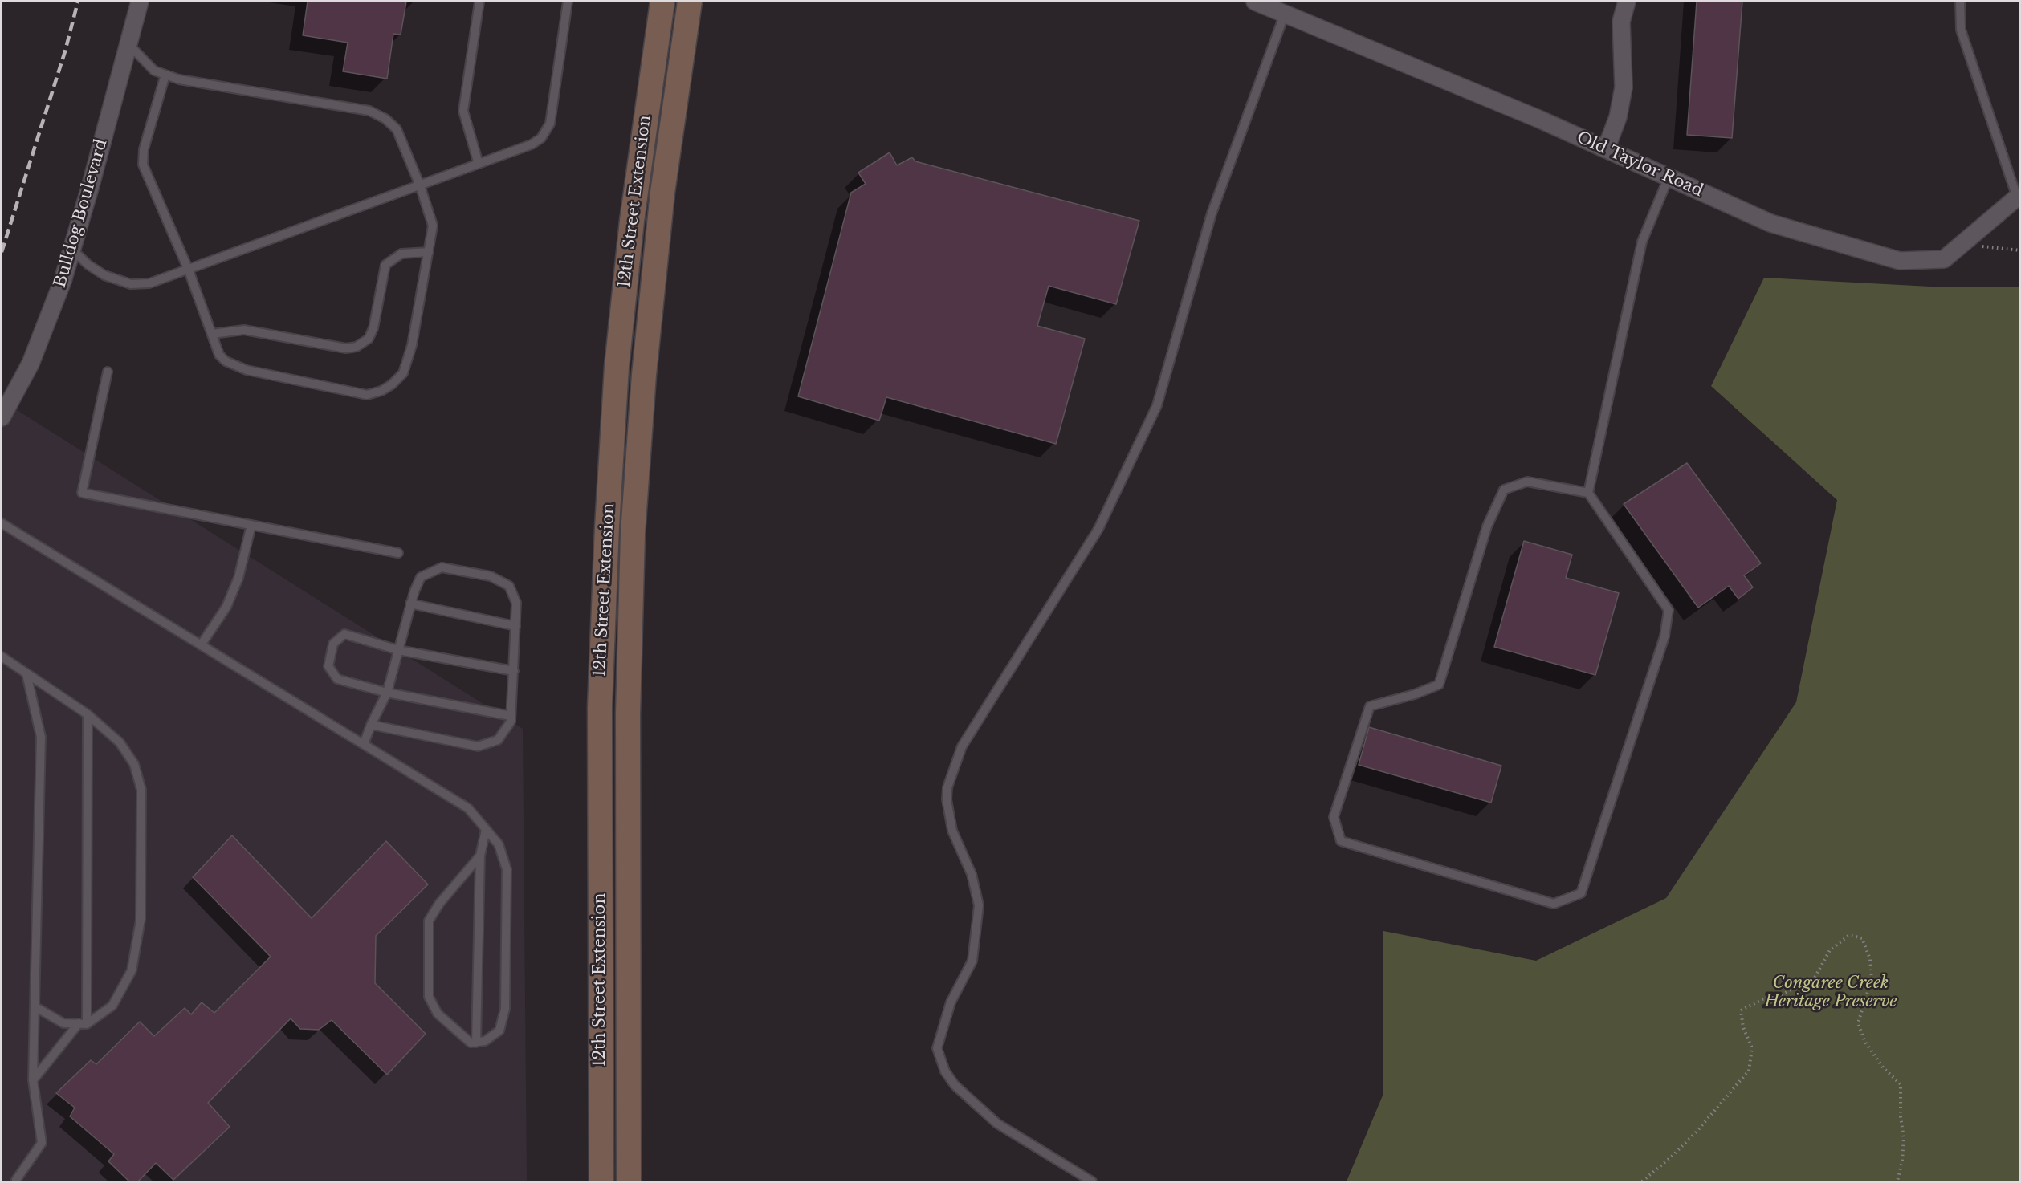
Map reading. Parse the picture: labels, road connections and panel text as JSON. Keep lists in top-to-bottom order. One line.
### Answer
{"streets":{"main road":["12th Street Extension"],"street":["Old Taylor Road","Bulldog Boulevard"]},"parks":["Congaree Creek Heritage Preserve"]}
